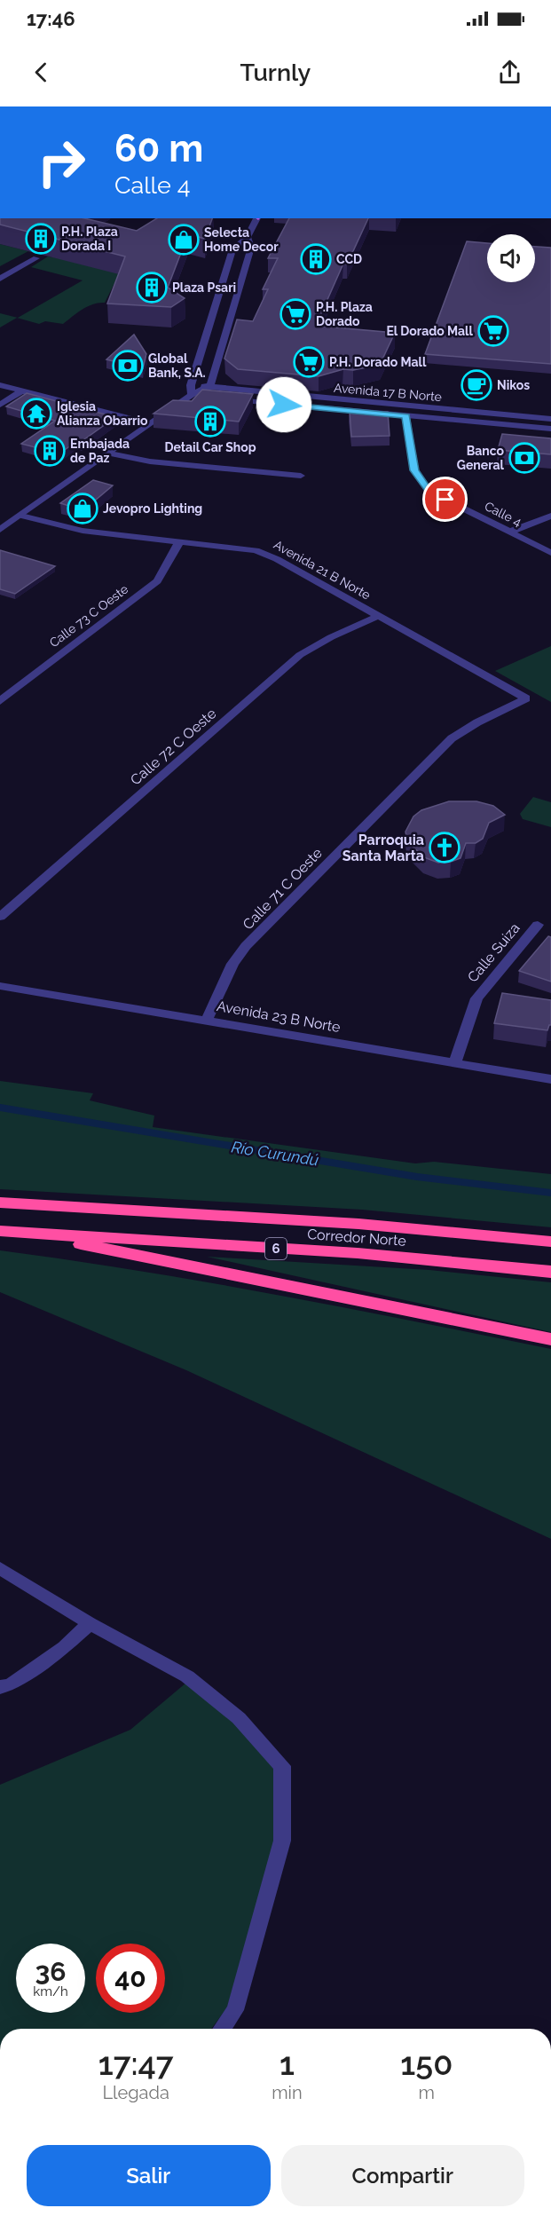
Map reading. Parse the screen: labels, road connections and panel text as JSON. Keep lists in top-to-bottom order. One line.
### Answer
{"streets":{"highway":["Corredor Norte","6"],"street":["Avenida 17 B Norte","Calle 4","Avenida 21 B Norte","Calle 73 C Oeste","Calle 72 C Oeste","Calle 71 C Oeste","Calle Suiza","Avenida 23 B Norte"]},"crossings":[["Avenida 17 B Norte","Calle 4"],["Avenida 21 B Norte","Calle 73 C Oeste"],["Avenida 21 B Norte","Calle 72 C Oeste"],["Avenida 21 B Norte","Calle 71 C Oeste"],["Calle 71 C Oeste","Avenida 23 B Norte"],["Calle Suiza","Avenida 23 B Norte"]],"water":["Río Curundú"],"places":{"building":["P.H. Plaza Dorada I","CCD","Plaza Psari","Detail Car Shop","Embajada de Paz"],"shop":["Selecta Home Decor","Jevopro Lighting"],"supermarket":["P.H. Plaza Dorado","El Dorado Mall","P.H. Dorado Mall"],"bank":["Global Bank, S.A.","Banco General"],"cafe":["Nikos"],"temple":["Iglesia Alianza Obarrio"],"church":["Parroquia Santa Marta"]},"page":{"status":"17:46","header":"Turnly","turn":["60 m","Calle 4"],"speed":"36 km/h","limit":"40","eta":["17:47","Llegada","1","min","150","m"],"buttons":["Salir","Compartir"]}}
